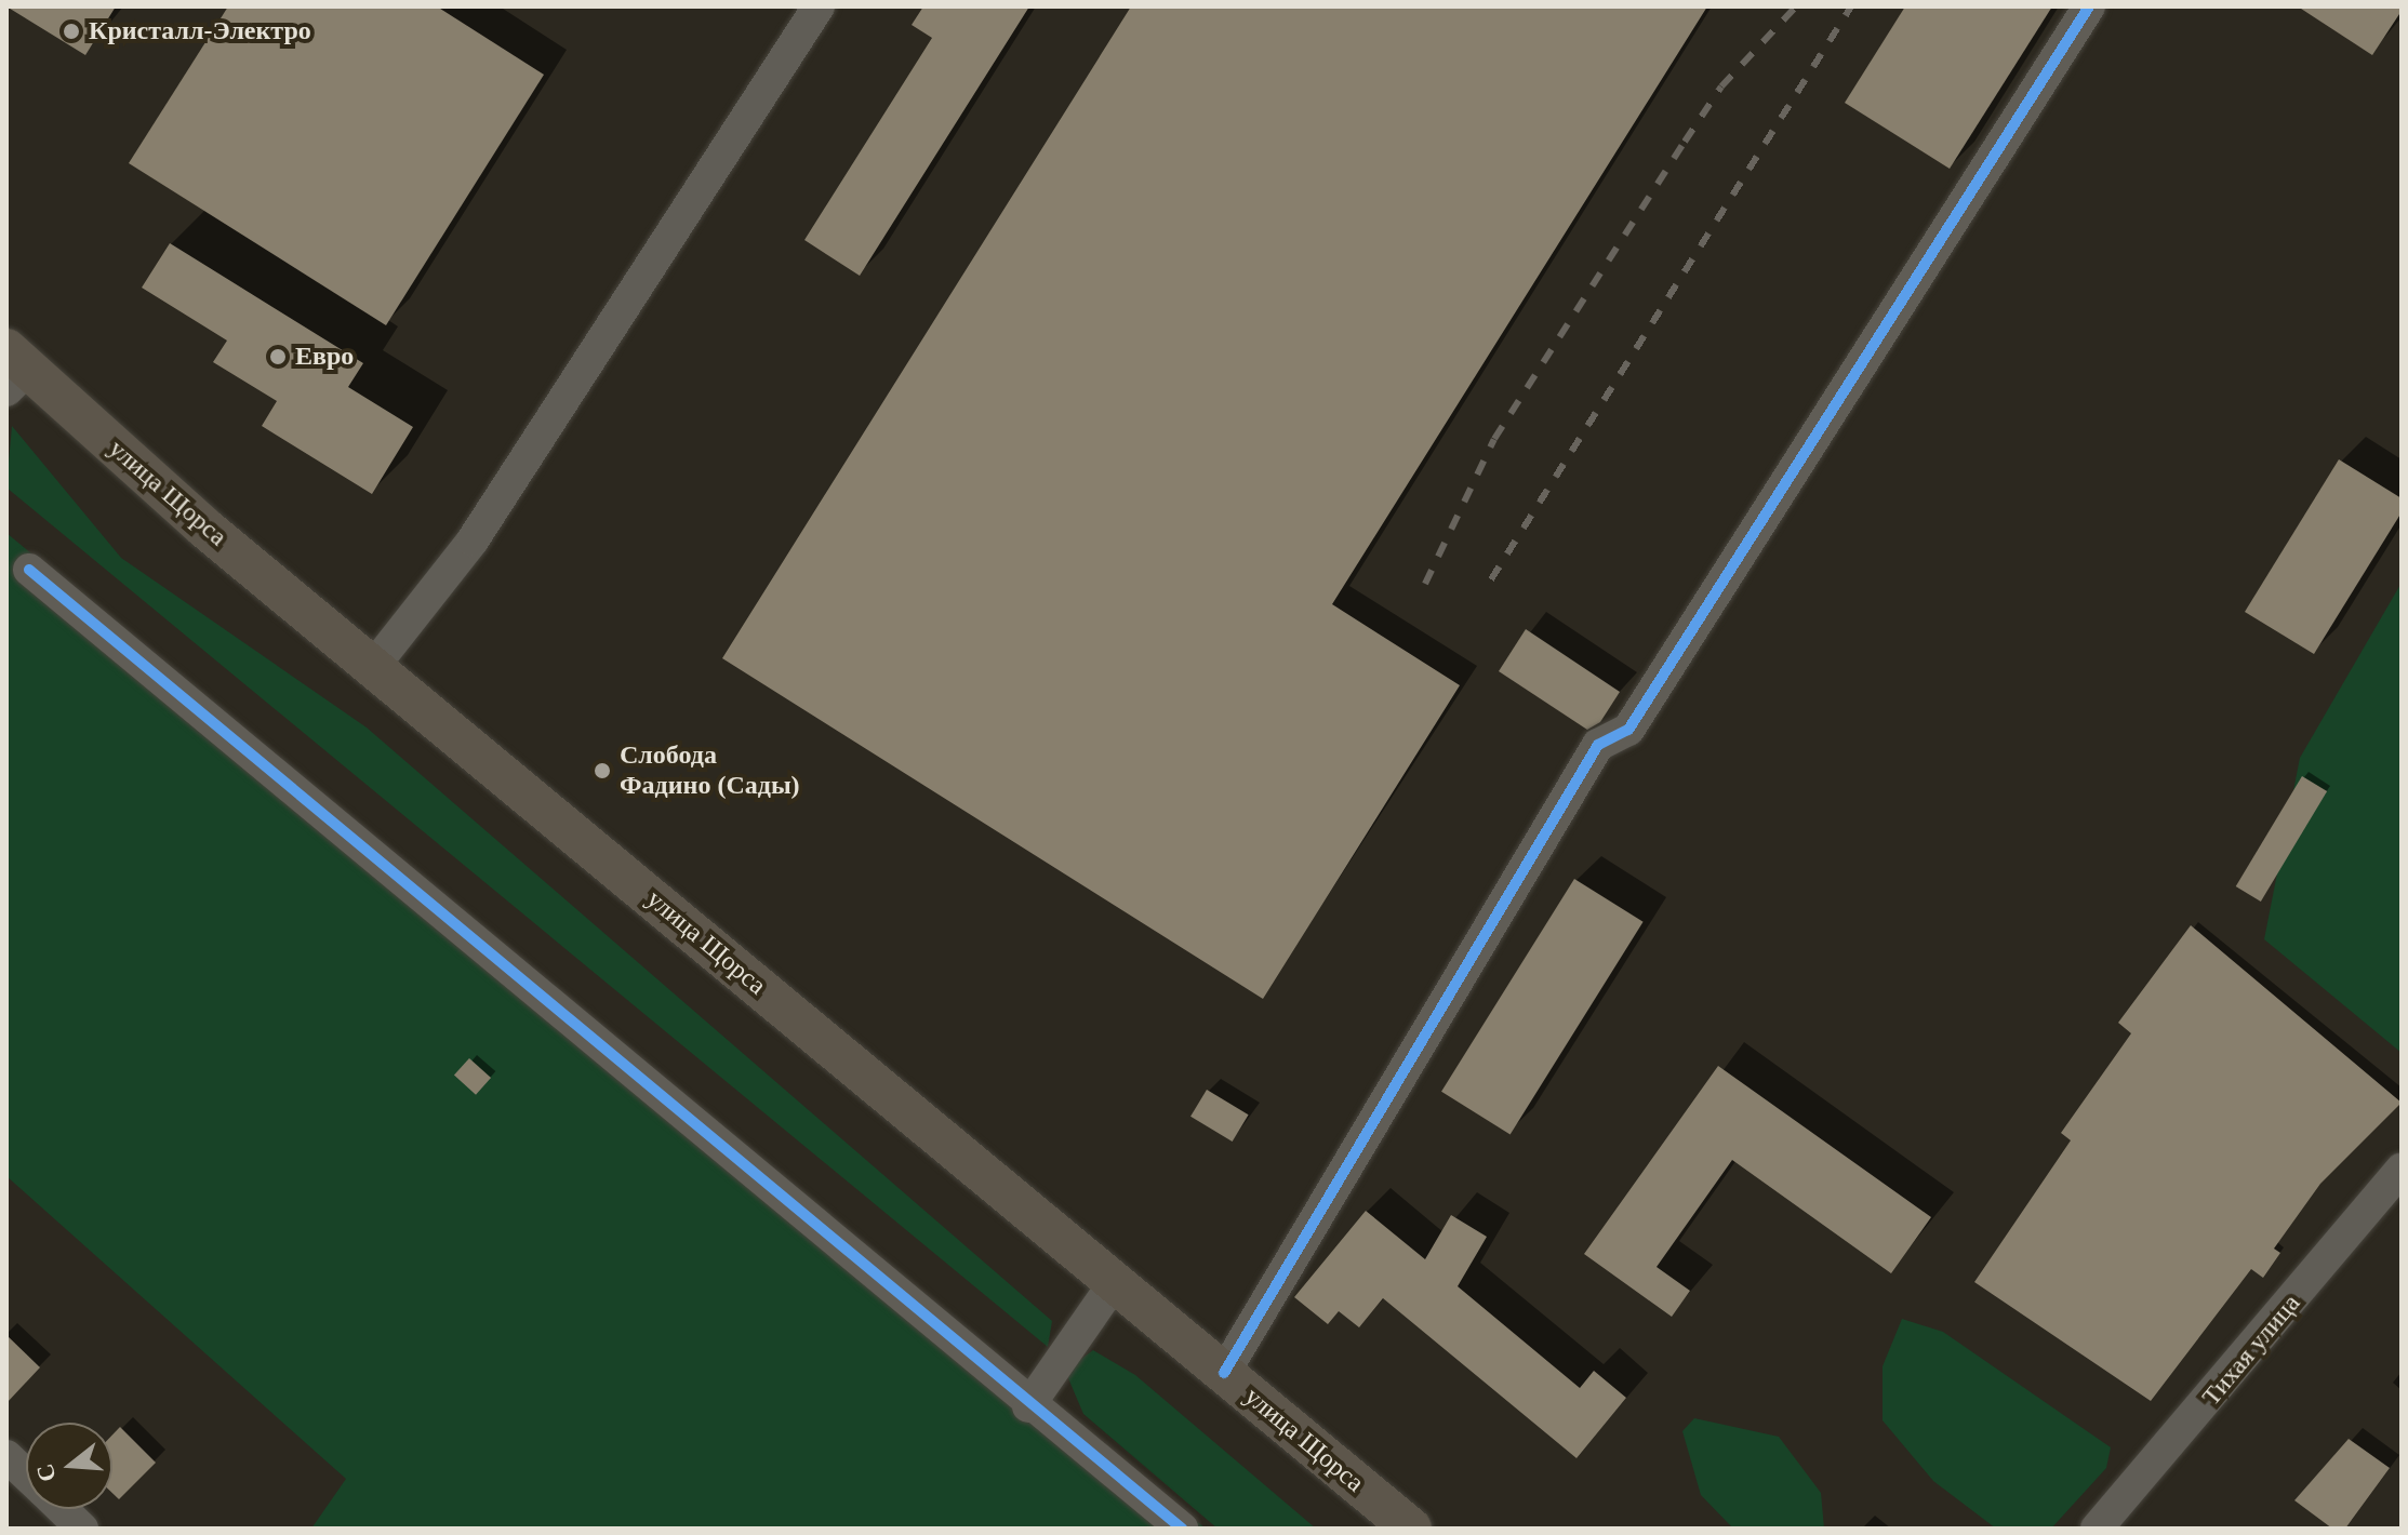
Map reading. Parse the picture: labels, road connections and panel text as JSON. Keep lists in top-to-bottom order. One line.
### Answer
{"streets":{"main road":["улица Щорса"],"street":["Тихая улица"]},"places":["Кристалл-Электро","Евро","Слобода Фадино (Сады)"],"north":"left"}
